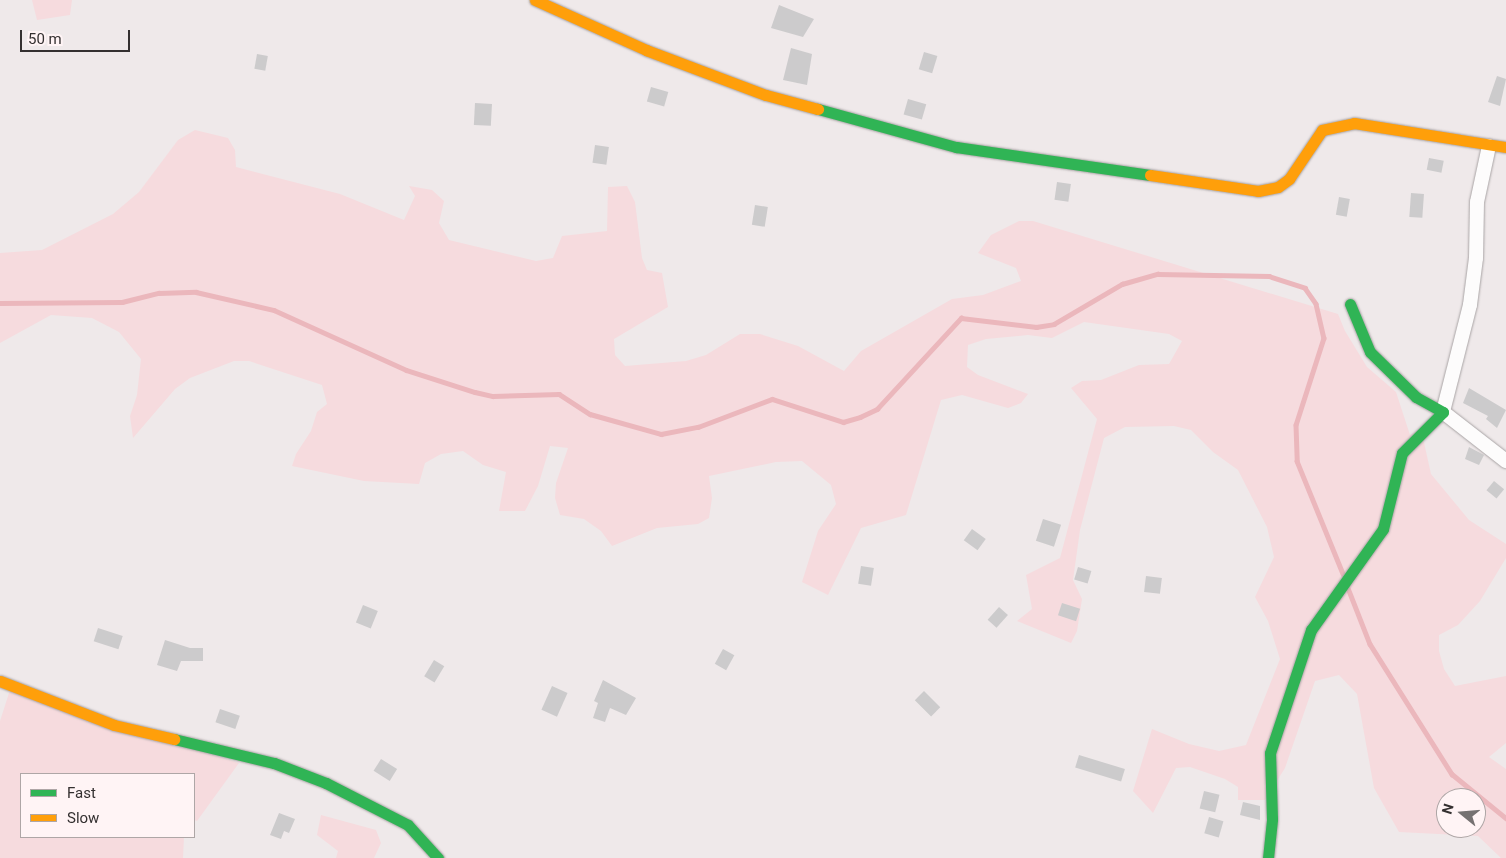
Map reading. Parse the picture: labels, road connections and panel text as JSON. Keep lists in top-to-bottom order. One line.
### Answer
{"legend":["Fast","Slow"],"scale_bar":"50 m","north":"left"}
